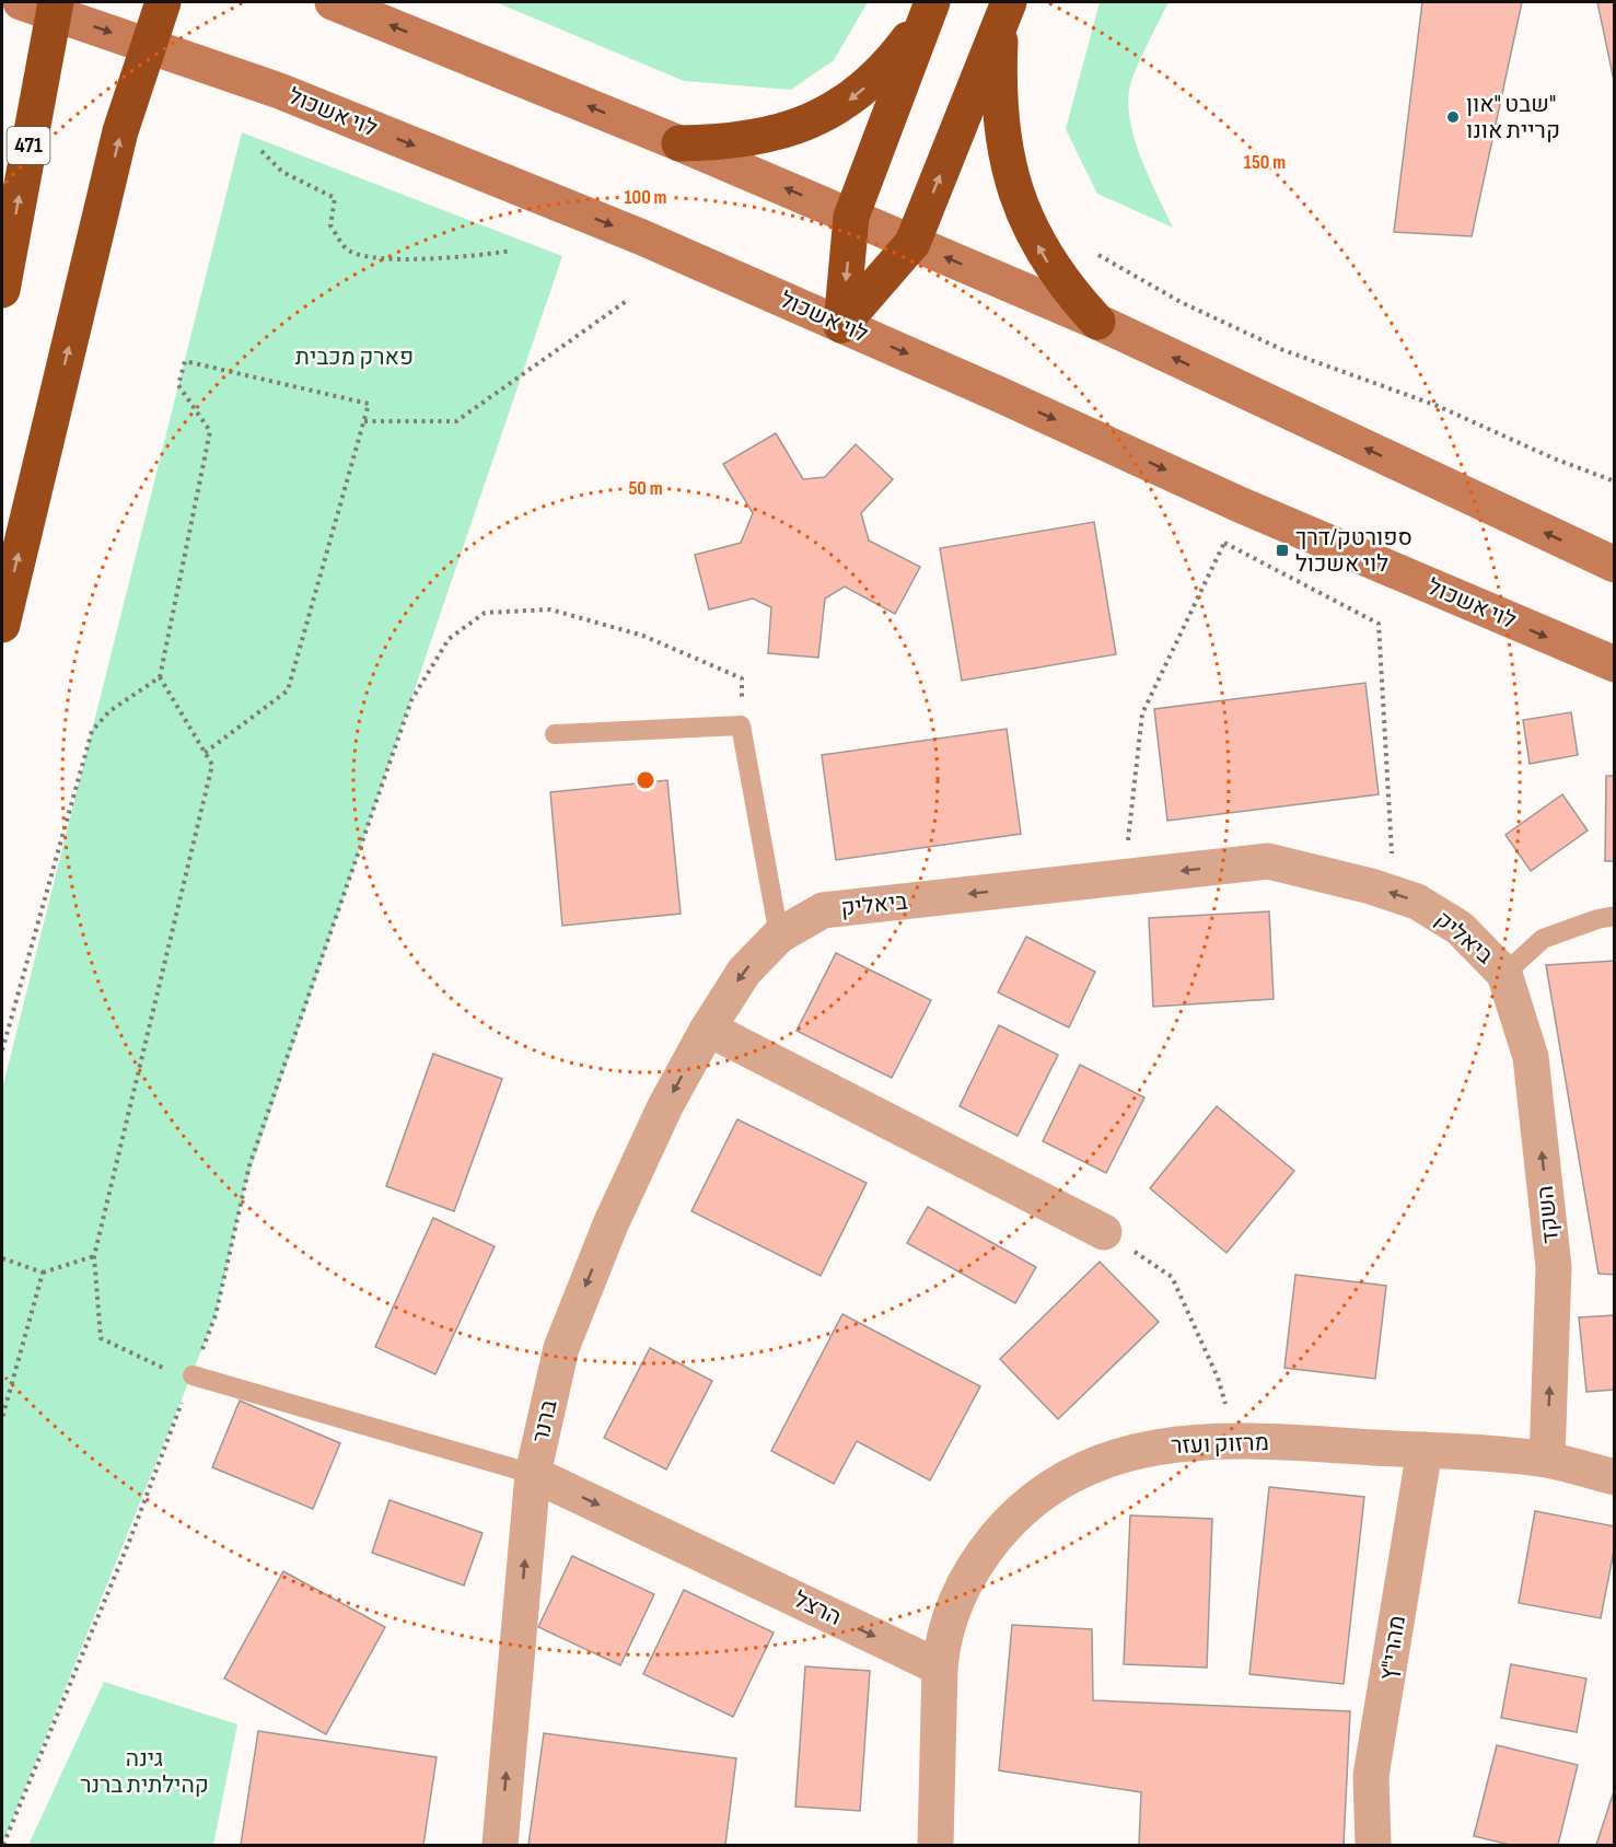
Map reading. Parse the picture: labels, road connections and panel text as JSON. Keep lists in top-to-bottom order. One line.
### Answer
{"streets":{"highway":["471"],"main road":["לוי אשכול"],"street":["ביאליק","השקד","ברנר","מרזוק ועזר","הרצל","מהרי\"ץ"]},"crossings":[["ביאליק","השקד"],["ביאליק","ברנר"],["השקד","מרזוק ועזר"],["ברנר","הרצל"],["מרזוק ועזר","הרצל"],["מרזוק ועזר","מהרי\"ץ"]],"one_way":["ביאליק","השקד","הרצל"],"parks":["פארק מכבית","גינה קהילתית ברנר"],"places":{"other":["שבט \"און\" קריית אונו"],"transit":["ספורטק/דרך לוי אשכול"]},"rings":["150 m","100 m","50 m"]}
